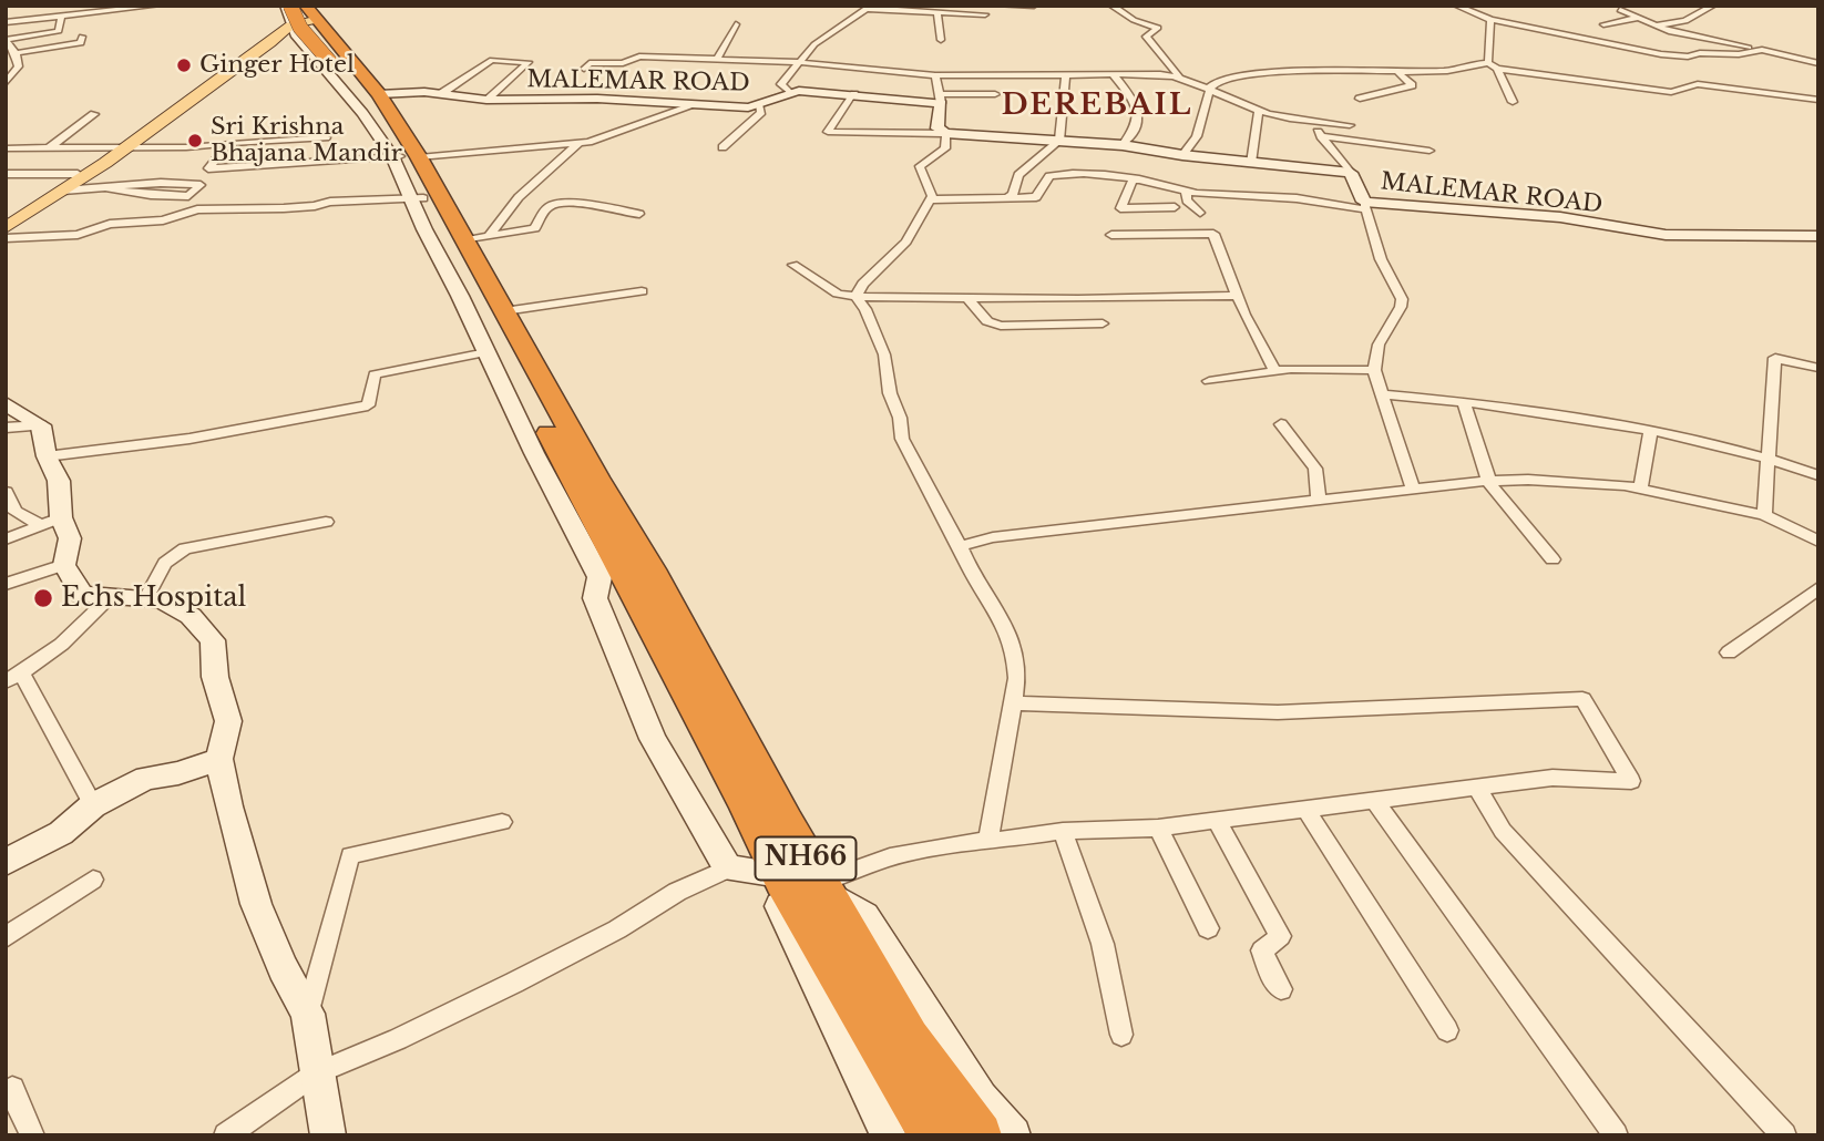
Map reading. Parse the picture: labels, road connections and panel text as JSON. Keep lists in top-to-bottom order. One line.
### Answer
{"streets":{"highway":["NH66"],"street":["MALEMAR ROAD"]},"crossings":[["MALEMAR ROAD","NH66"]],"districts":["DEREBAIL"],"places":["Ginger Hotel","Sri Krishna Bhajana Mandir","Echs Hospital"]}
